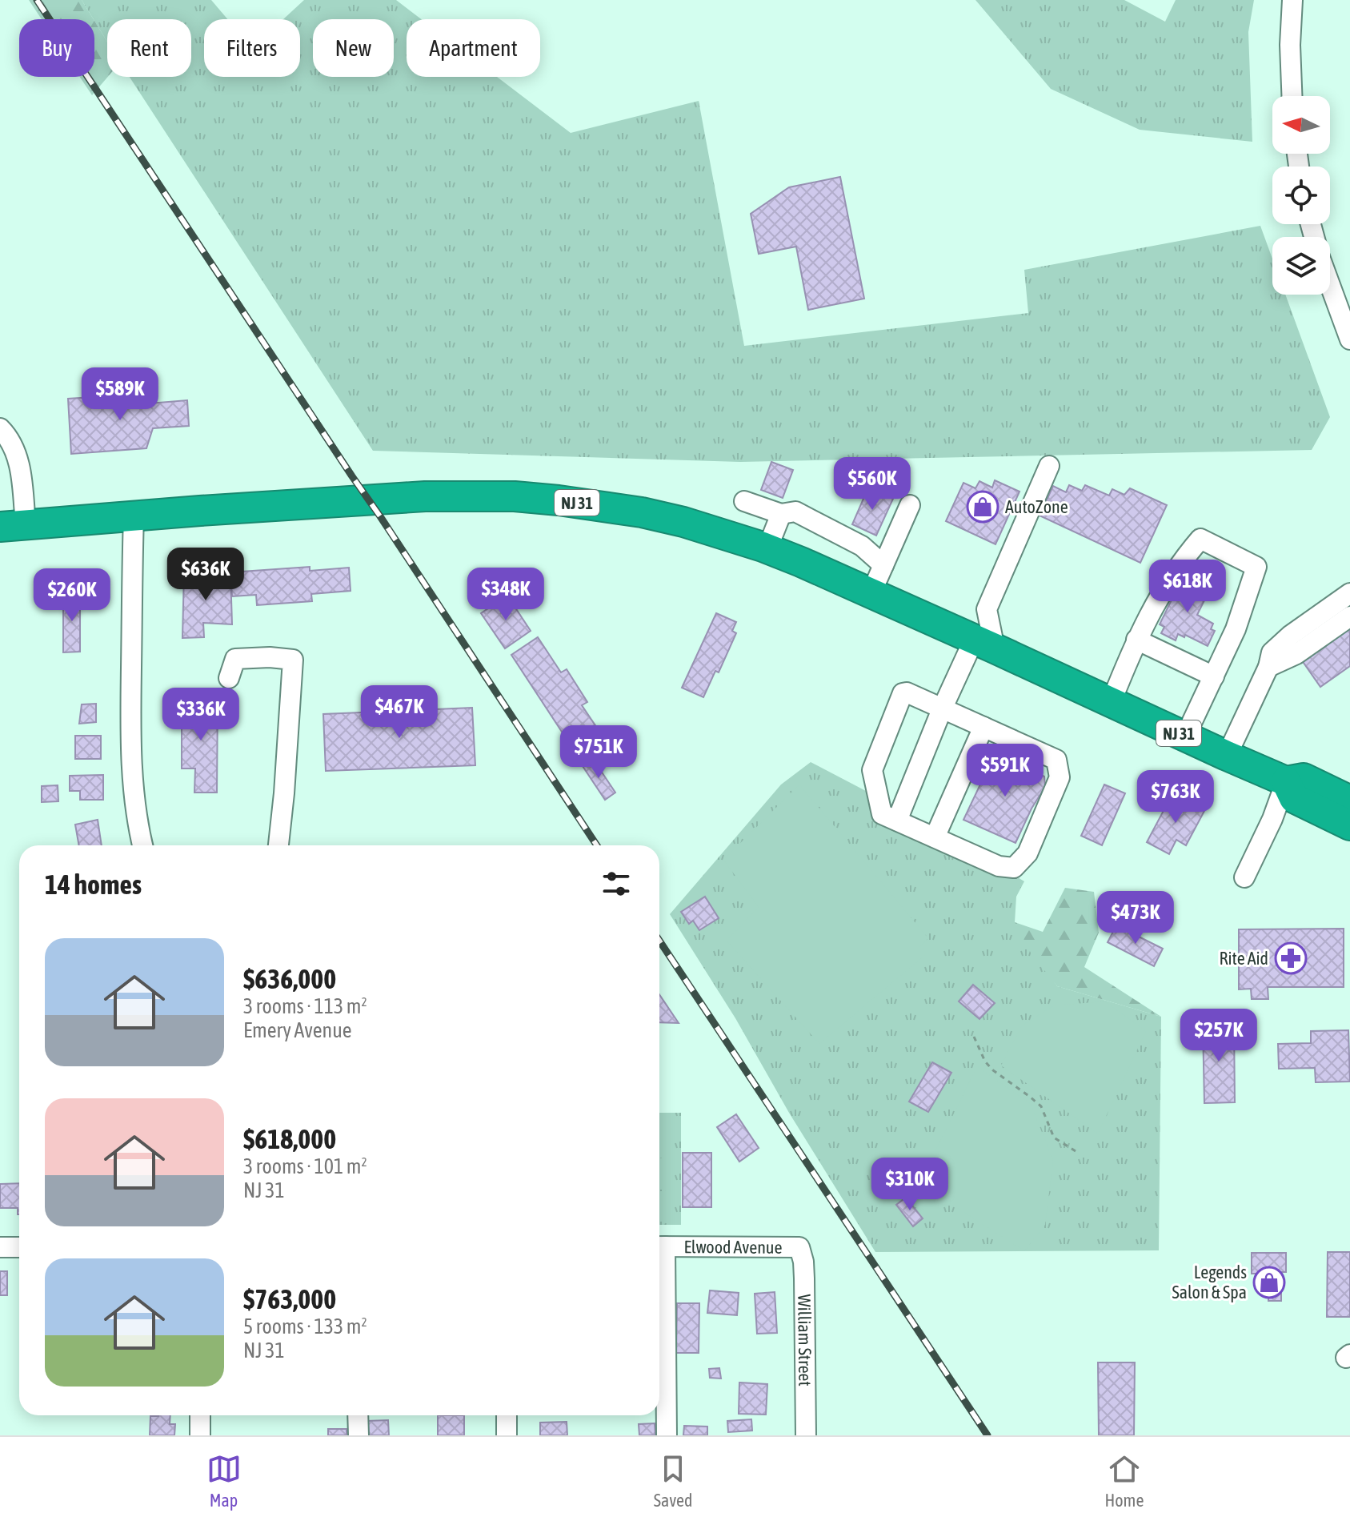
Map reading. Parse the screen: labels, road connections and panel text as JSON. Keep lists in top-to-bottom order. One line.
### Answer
{"streets":{"highway":["NJ 31"],"street":["Elwood Avenue","William Street"]},"crossings":[["Elwood Avenue","William Street"]],"places":{"shop":["AutoZone","Legends Salon & Spa"],"pharmacy":["Rite Aid"]},"north":"left","page":{"chip":["Buy","Rent","Filters","New","Apartment"],"price":["$589K","$560K","$636K","$618K","$348K","$260K","$467K","$336K","$751K","$591K","$763K","$473K","$257K","$310K"],"heading":"14 homes","list":[{"name":"$636,000","note":"3 rooms · 113 m² · Emery Avenue"},{"name":"$618,000","note":"3 rooms · 101 m² · NJ 31"},{"name":"$763,000","note":"5 rooms · 133 m² · NJ 31"}],"tabs":["Map","Saved","Home"]}}
